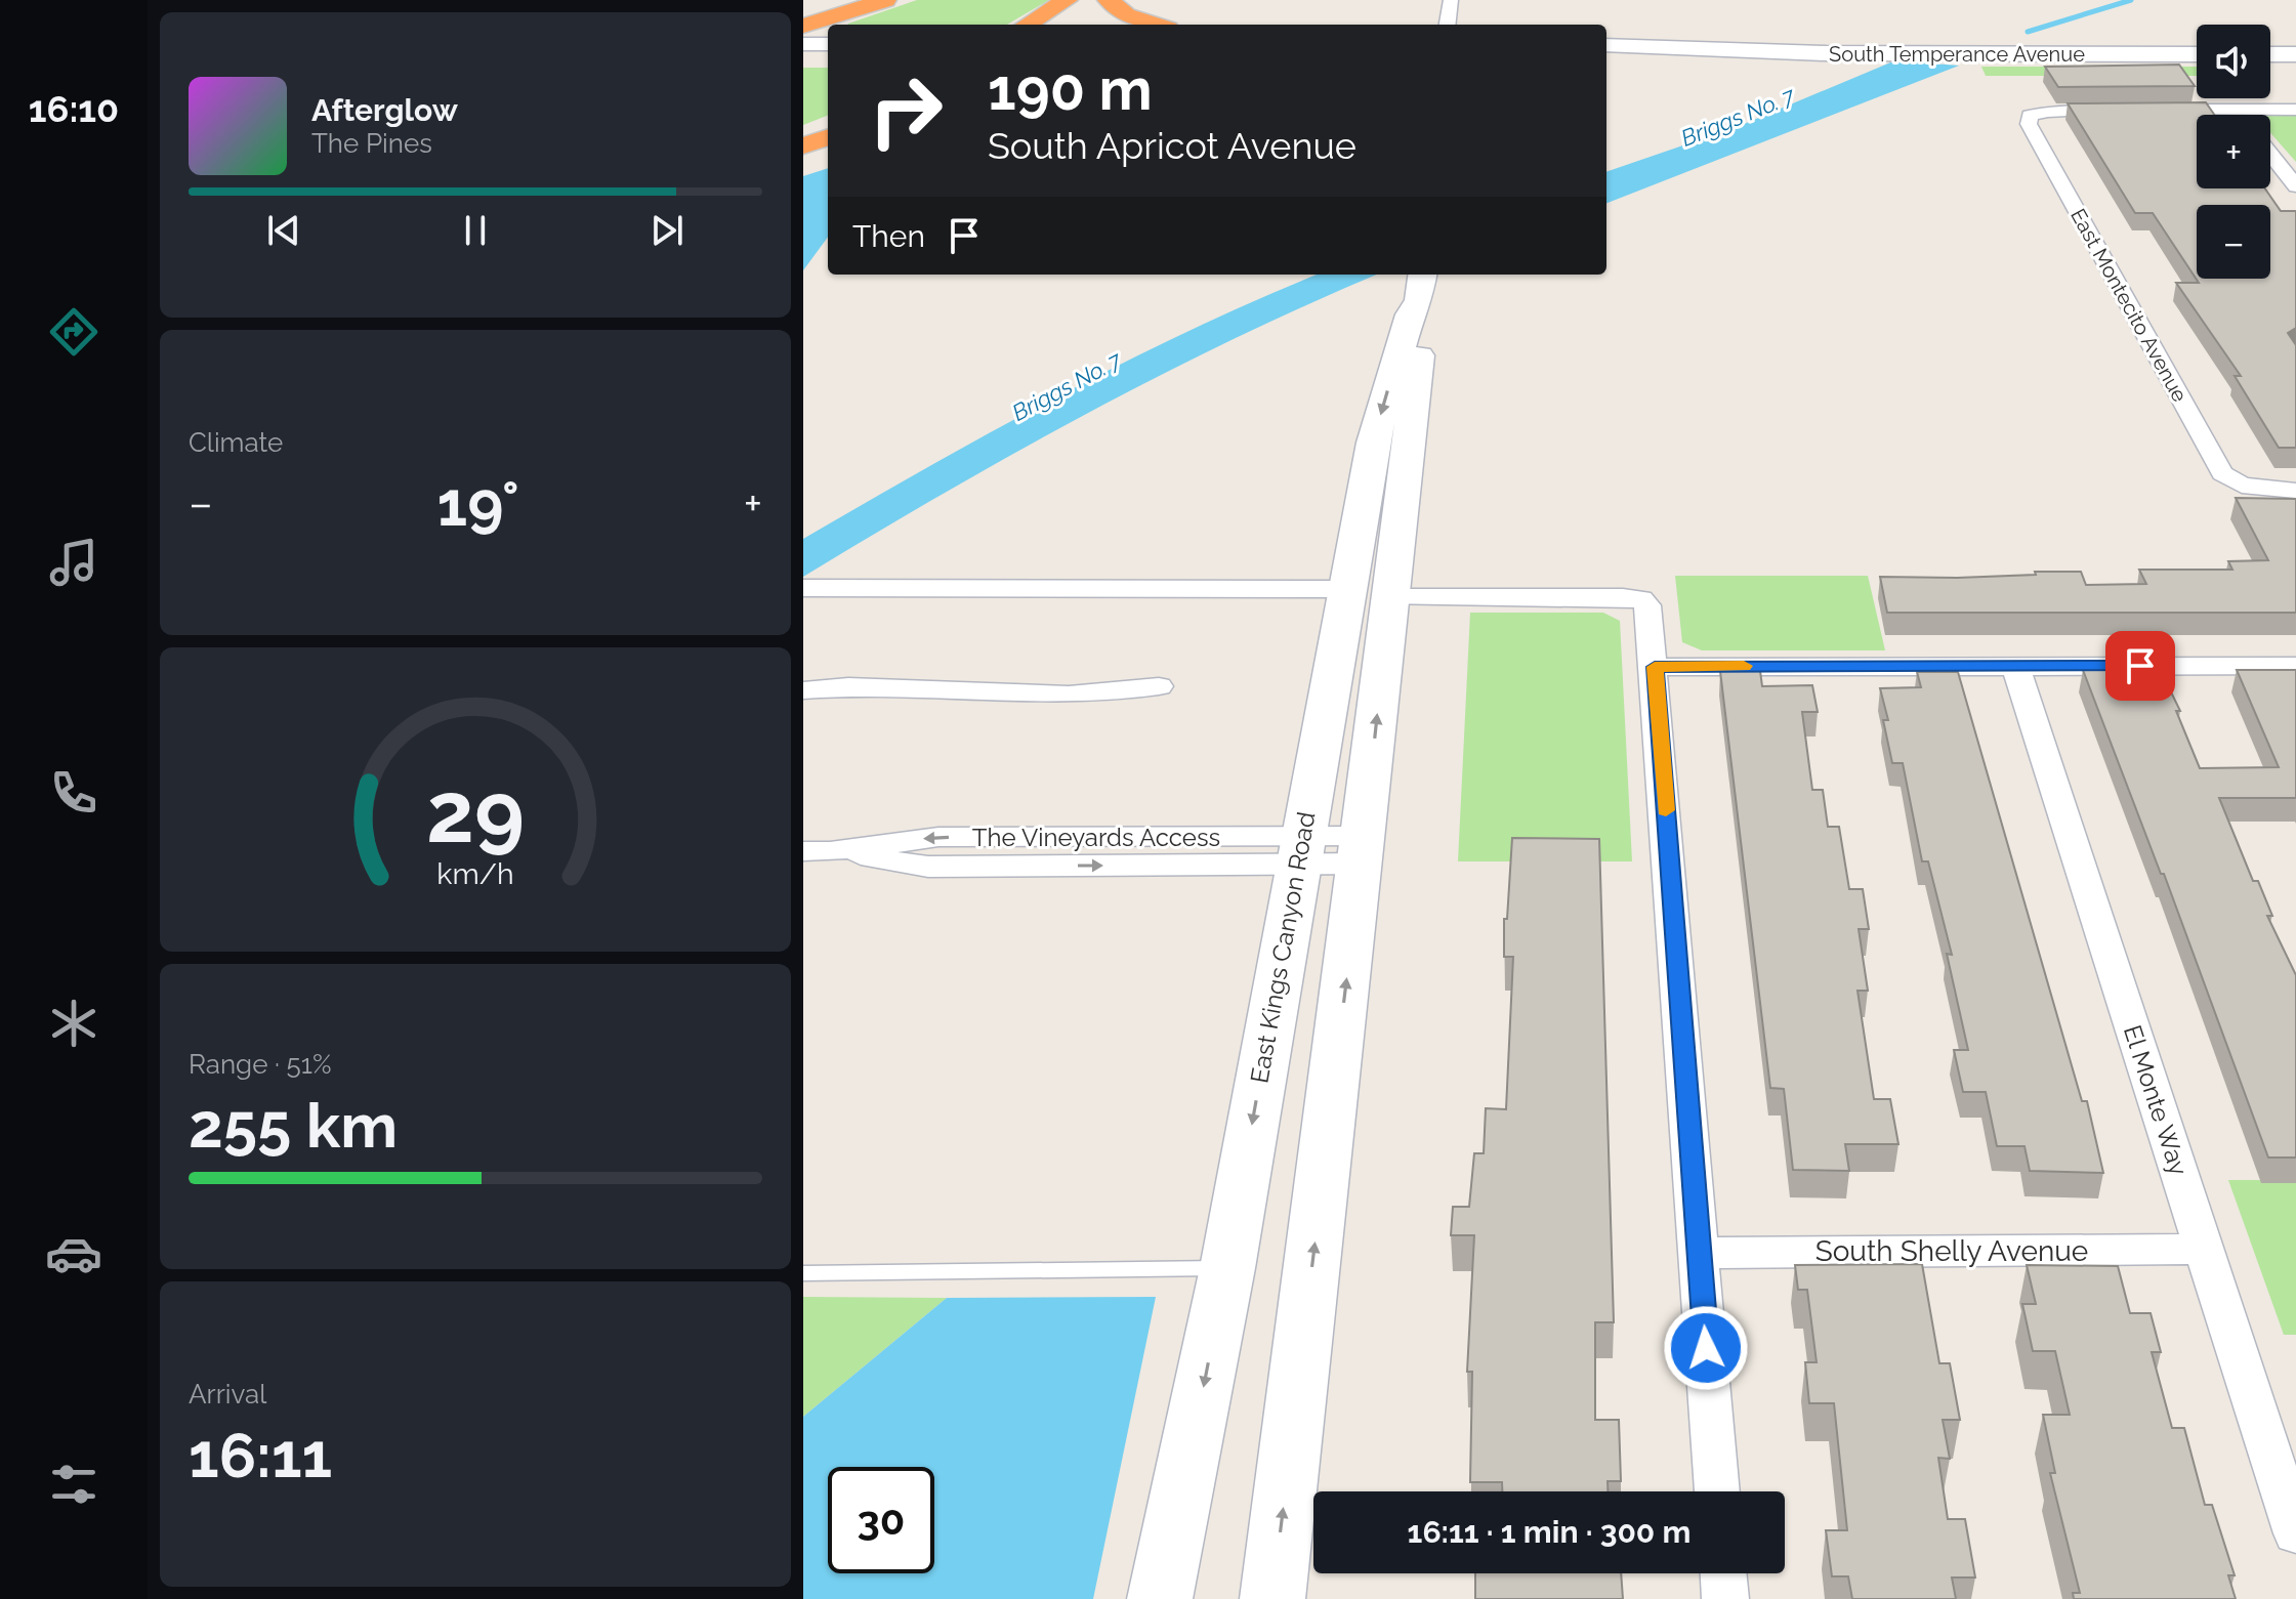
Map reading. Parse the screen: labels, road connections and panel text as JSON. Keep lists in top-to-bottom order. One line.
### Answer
{"streets":{"main road":["South Temperance Avenue","East Kings Canyon Road"],"street":["East Montecito Avenue","The Vineyards Access","El Monte Way","South Shelly Avenue"]},"crossings":[["The Vineyards Access","East Kings Canyon Road"],["El Monte Way","South Shelly Avenue"]],"water":["Briggs No. 7"],"page":{"tabs":"16:10","map_buttons":["+","−"],"turn":["190 m","South Apricot Avenue"],"song":["Afterglow","The Pines"],"then":"Then","tile":["Climate",["Range · 51%","255 km"],["Arrival","16:11"]],"heat":["−","19°","+"],"limit":"30","trip":"16:11 · 1 min · 300 m","gauge":["29","km/h"]}}
